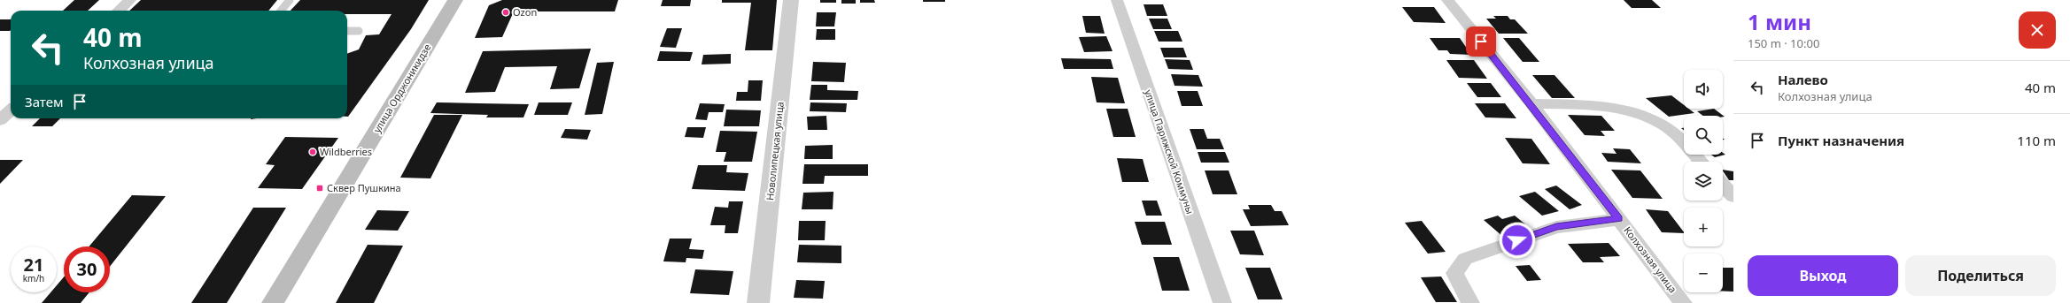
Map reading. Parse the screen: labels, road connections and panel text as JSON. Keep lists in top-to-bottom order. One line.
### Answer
{"streets":{"main road":["улица Орджоникидзе"],"street":["Новолипецкая улица","улица Парижской Коммуны","Колхозная улица"]},"places":{"other":["Ozon","Wildberries"],"transit":["Сквер Пушкина"]},"page":{"heading":["1 мин","150 m · 10:00"],"turn":["40 m","Колхозная улица"],"list":[{"name":"Налево","note":"Колхозная улица","value":"40 m"},{"name":"Пункт назначения","value":"110 m"}],"map_buttons":["+","−"],"then":"Затем","speed":"21 km/h","limit":"30","buttons":["Выход","Поделиться"]}}
